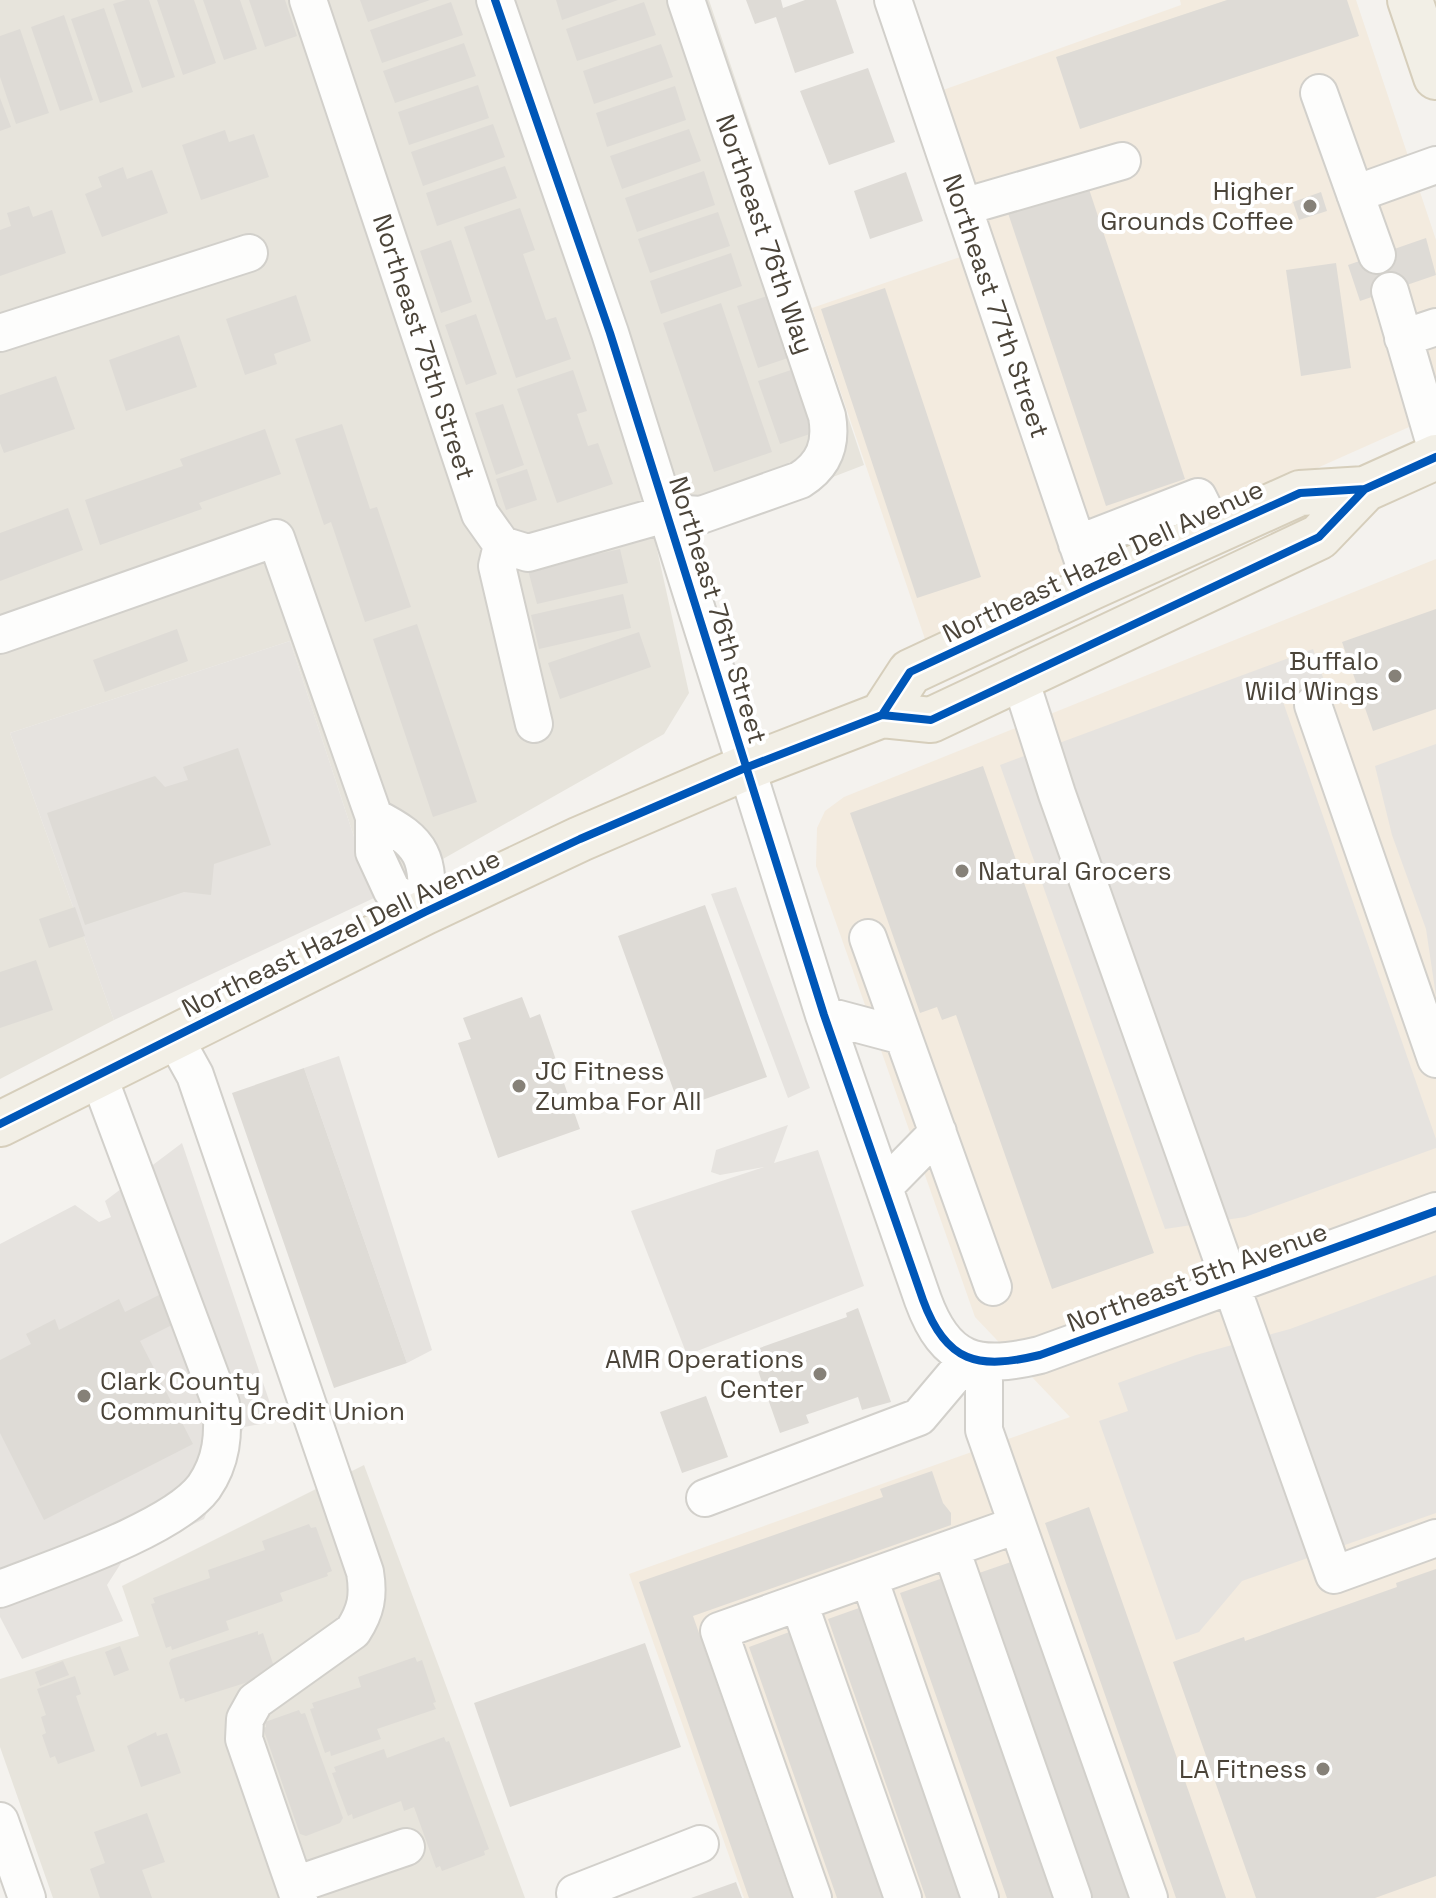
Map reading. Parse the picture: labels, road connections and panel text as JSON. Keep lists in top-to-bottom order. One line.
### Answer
{"streets":{"main road":["Northeast Hazel Dell Avenue"],"street":["Northeast 76th Way","Northeast 77th Street","Northeast 75th Street","Northeast 76th Street","Northeast 5th Avenue"]},"crossings":[["Northeast 76th Way","Northeast 76th Street"],["Northeast 77th Street","Northeast Hazel Dell Avenue"],["Northeast Hazel Dell Avenue","Northeast 76th Street"],["Northeast 76th Street","Northeast 5th Avenue"]],"places":["Higher Grounds Coffee","Buffalo Wild Wings","Natural Grocers","JC Fitness Zumba For All","AMR Operations Center","Clark County Community Credit Union","LA Fitness"]}
